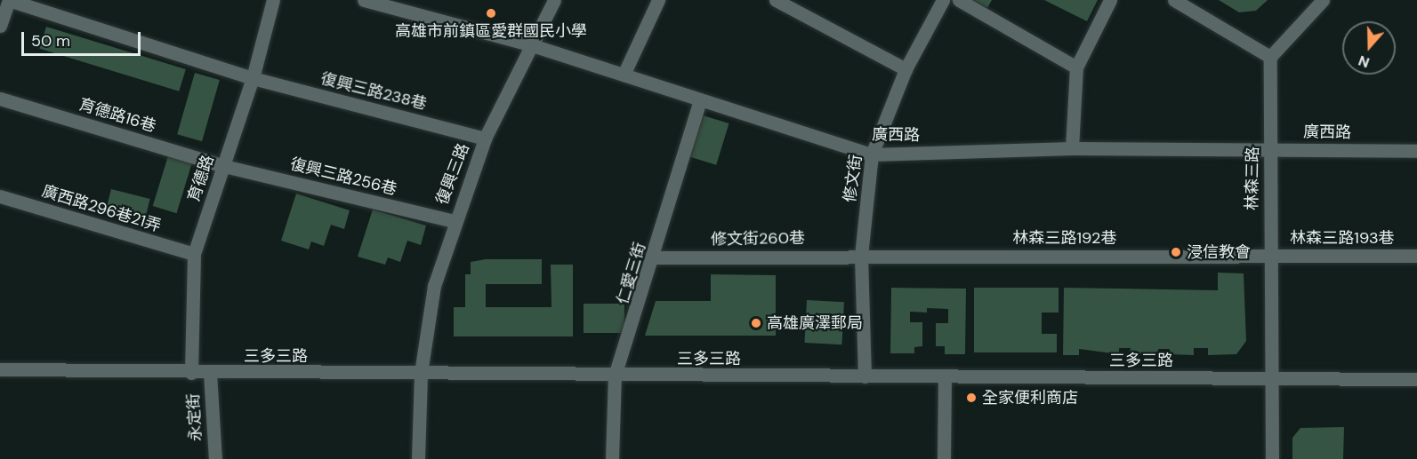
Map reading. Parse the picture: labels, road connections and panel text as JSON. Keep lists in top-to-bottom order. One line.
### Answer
{"streets":{"street":["復興三路238巷","育德路16巷","廣西路","復興三路","復興三路256巷","育德路","修文街","林森三路","廣西路296巷21弄","林森三路192巷","林森三路193巷","修文街260巷","仁愛三街","三多三路","永定街"]},"crossings":[["復興三路238巷","復興三路"],["復興三路238巷","育德路"],["育德路16巷","復興三路256巷"],["育德路16巷","育德路"],["廣西路","復興三路"],["廣西路","修文街"],["廣西路","林森三路"],["廣西路","仁愛三街"],["復興三路","復興三路256巷"],["復興三路","三多三路"],["復興三路256巷","育德路"],["育德路","廣西路296巷21弄"],["育德路","三多三路"],["修文街","林森三路192巷"],["修文街","修文街260巷"],["修文街","三多三路"],["林森三路","林森三路192巷"],["林森三路","林森三路193巷"],["林森三路","三多三路"],["林森三路192巷","林森三路193巷"],["林森三路192巷","修文街260巷"],["修文街260巷","仁愛三街"],["仁愛三街","三多三路"],["三多三路","永定街"]],"places":["高雄市前鎮區愛群國民小學","浸信教會","高雄廣澤郵局","全家便利商店"],"scale_bar":"50 m","north":"bottom"}
